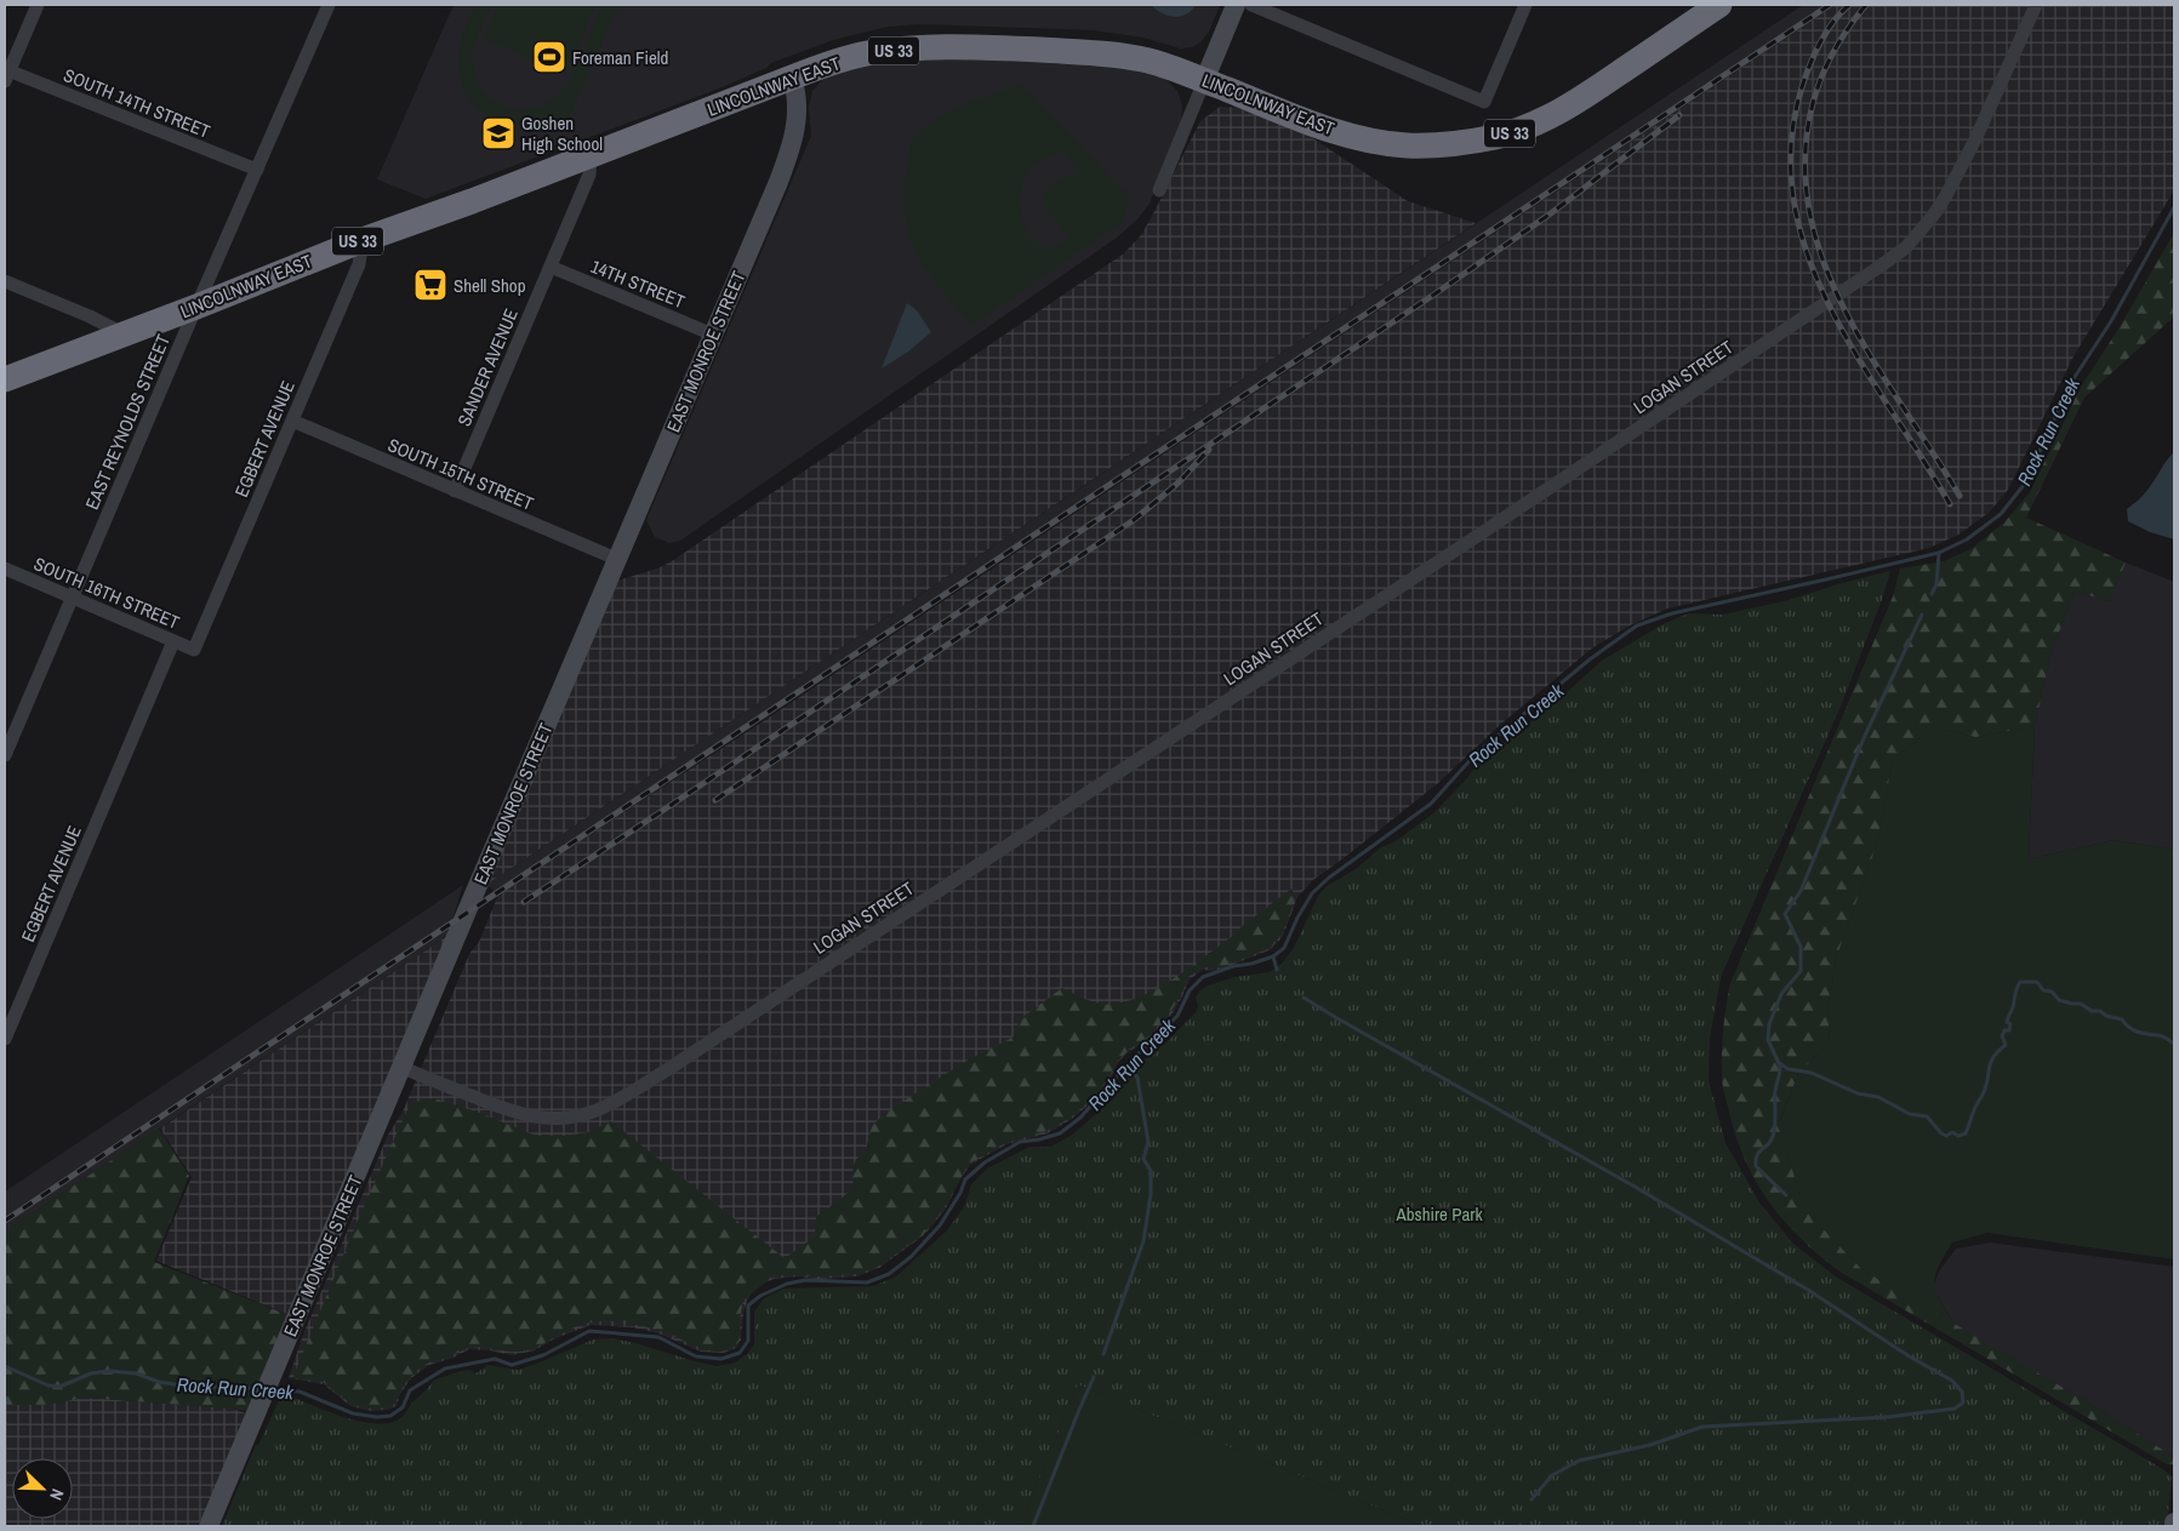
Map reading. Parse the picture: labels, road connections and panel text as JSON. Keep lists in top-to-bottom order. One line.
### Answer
{"streets":{"highway":["US 33","LINCOLNWAY EAST"],"street":["SOUTH 14TH STREET","14TH STREET","EAST MONROE STREET","SANDER AVENUE","LOGAN STREET","EAST REYNOLDS STREET","EGBERT AVENUE","SOUTH 15TH STREET","SOUTH 16TH STREET"]},"crossings":[["LINCOLNWAY EAST","EAST MONROE STREET"],["LINCOLNWAY EAST","SANDER AVENUE"],["LINCOLNWAY EAST","EAST REYNOLDS STREET"],["LINCOLNWAY EAST","EGBERT AVENUE"],["SOUTH 14TH STREET","EAST REYNOLDS STREET"],["14TH STREET","EAST MONROE STREET"],["14TH STREET","SANDER AVENUE"],["EAST MONROE STREET","LOGAN STREET"],["EAST MONROE STREET","SOUTH 15TH STREET"],["SANDER AVENUE","SOUTH 15TH STREET"],["EAST REYNOLDS STREET","SOUTH 16TH STREET"],["EGBERT AVENUE","SOUTH 15TH STREET"],["EGBERT AVENUE","SOUTH 16TH STREET"]],"water":["Rock Run Creek"],"parks":["Abshire Park"],"places":{"sports":["Foreman Field"],"school or university":["Goshen High School"],"supermarket":["Shell Shop"]},"north":"bottom right"}
